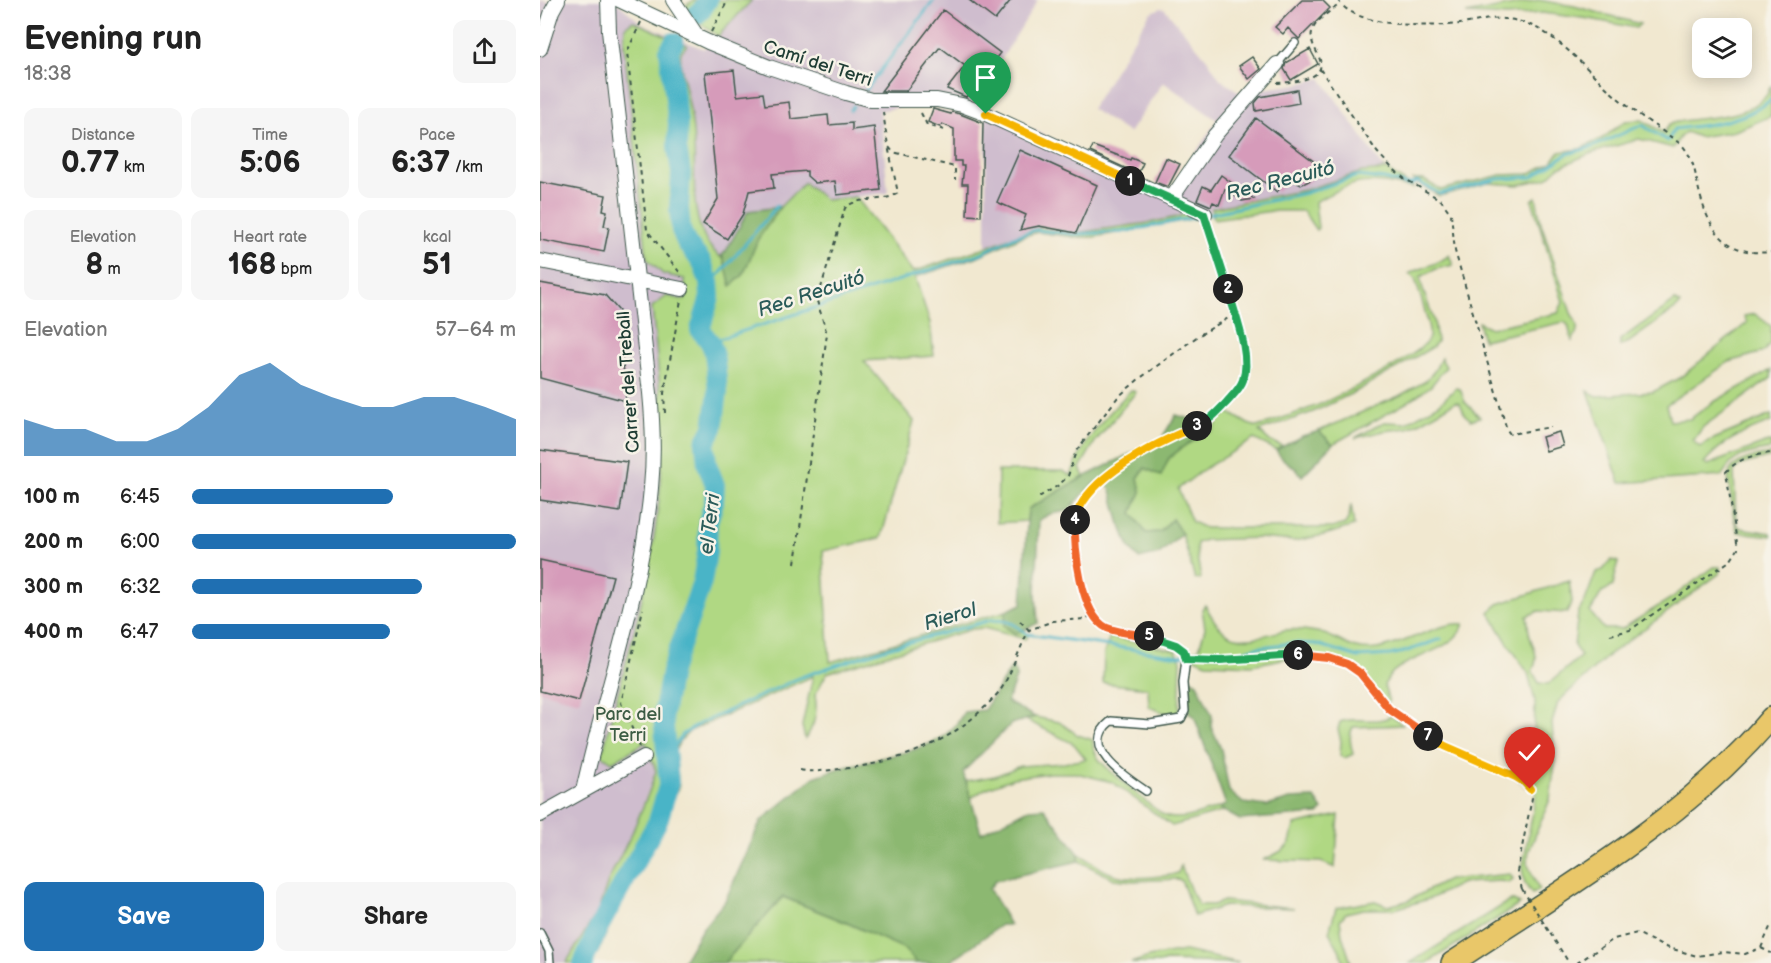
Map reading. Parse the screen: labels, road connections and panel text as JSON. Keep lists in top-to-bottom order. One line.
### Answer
{"streets":{"street":["Camí del Terri","Carrer del Treball"]},"water":["Rec Recuitó","el Terri","Rierol"],"parks":["Parc del Terri"],"page":{"heading":["Evening run","18:38"],"stats":[["Distance","0.77 km"],["Time","5:06"],["Pace","6:37 /km"],["Elevation","8 m"],["Heart rate","168 bpm"],["kcal","51"]],"pins":["1","2","3","4","5","6","7"],"chart":["Elevation","57–64 m"],"list":[{"name":"100 m","note":"6:45"},{"name":"200 m","note":"6:00"},{"name":"300 m","note":"6:32"},{"name":"400 m","note":"6:47"}],"buttons":["Save","Share"]}}
